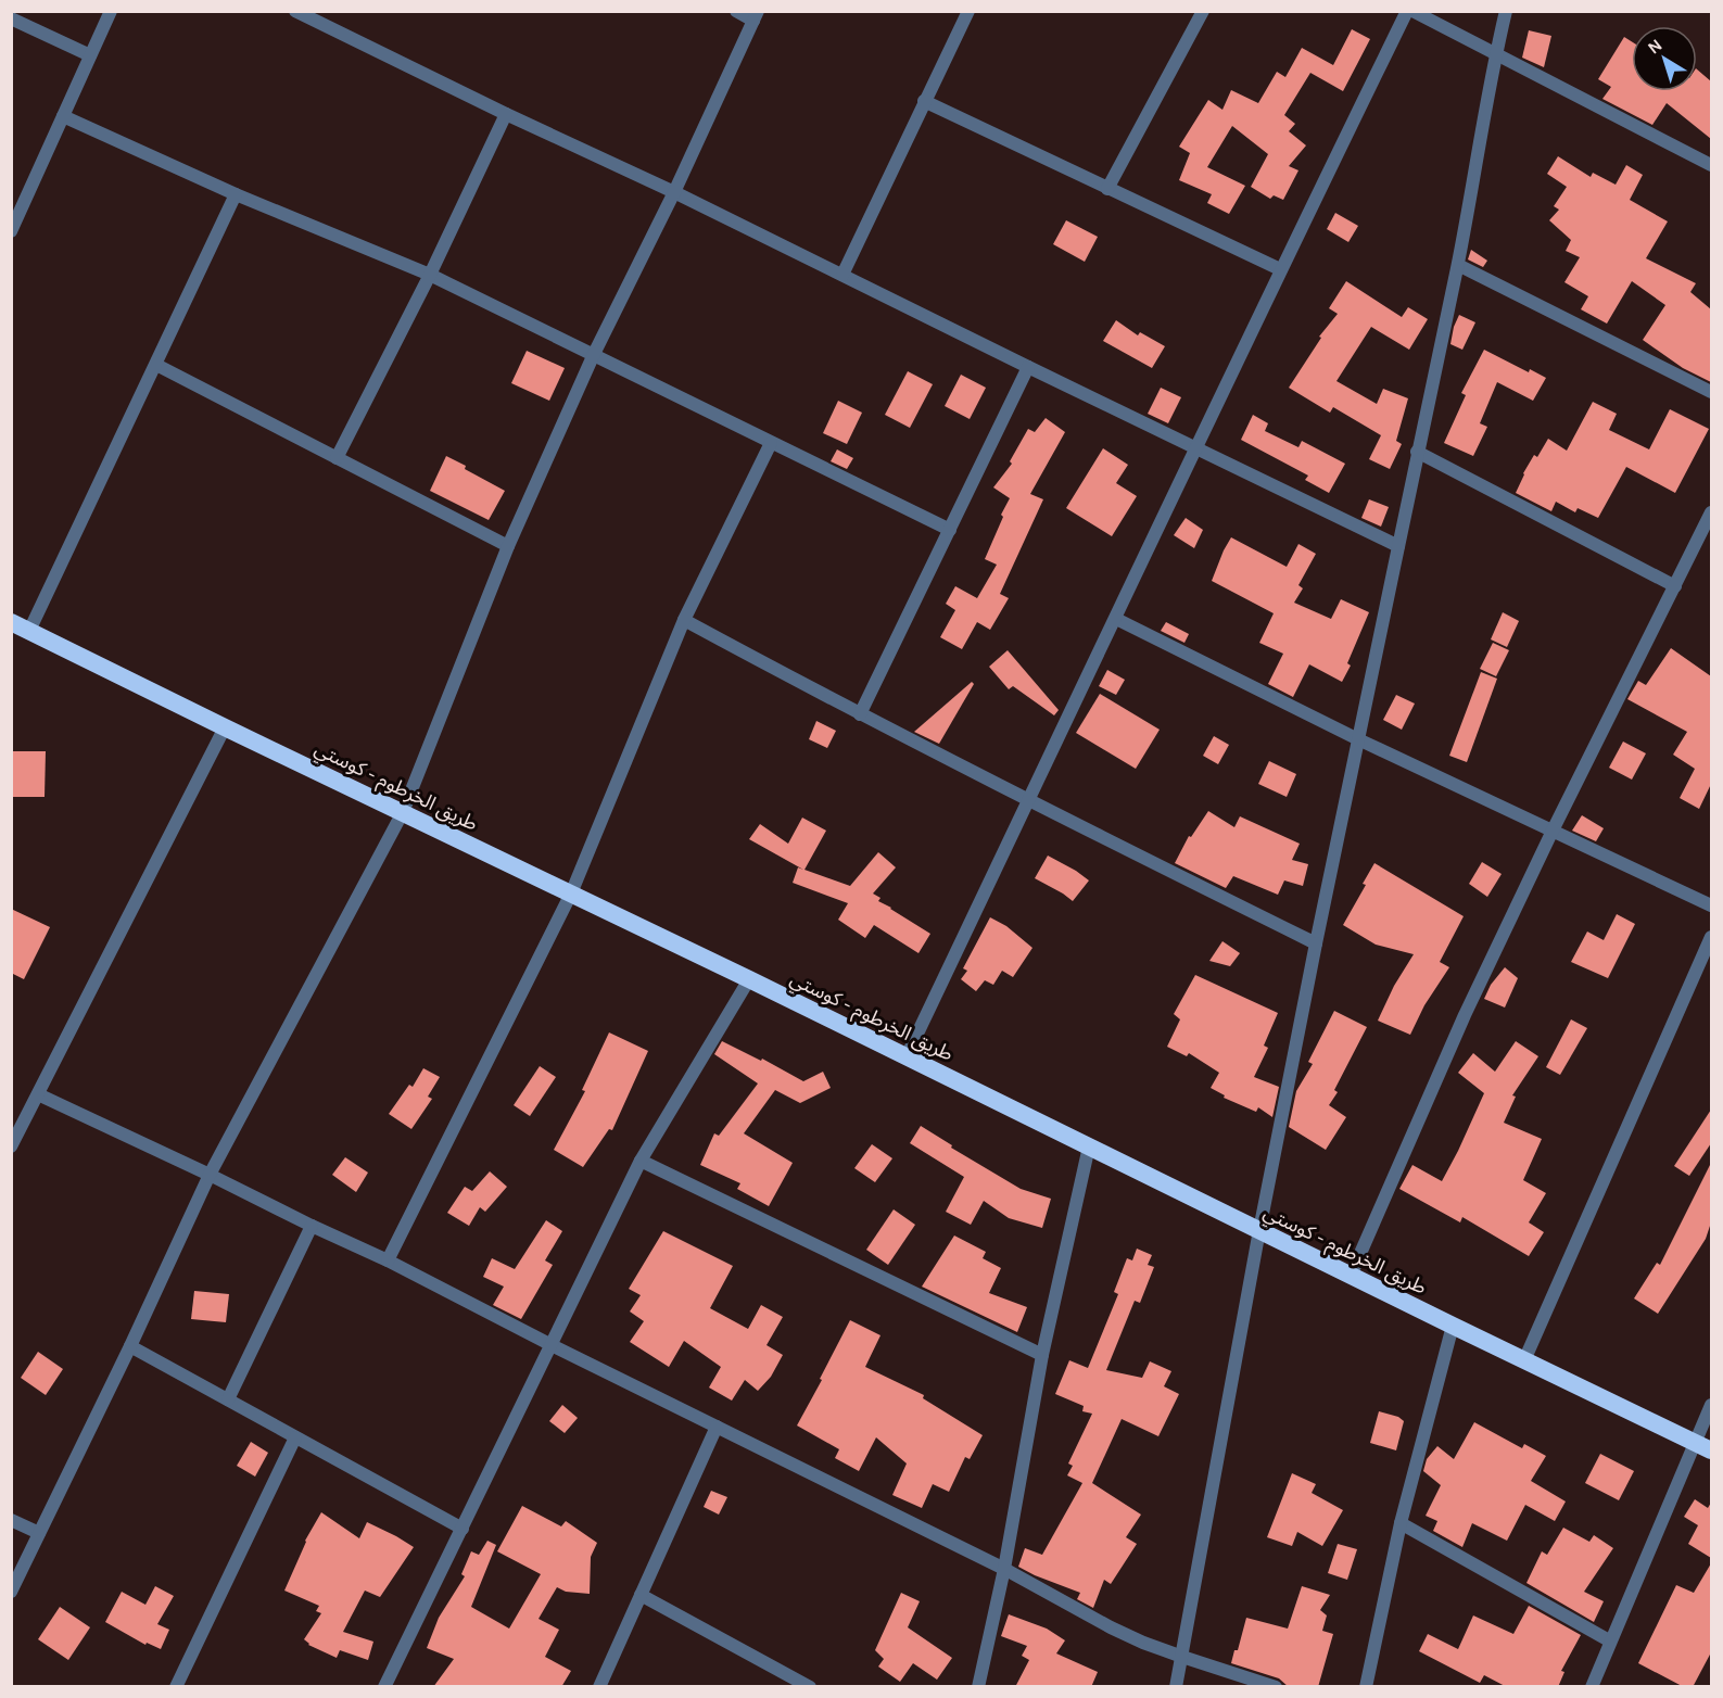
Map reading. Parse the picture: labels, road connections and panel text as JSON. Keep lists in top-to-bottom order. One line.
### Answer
{"streets":{"highway":["طريق الخرطوم - كوستي"]},"north":"top left"}
